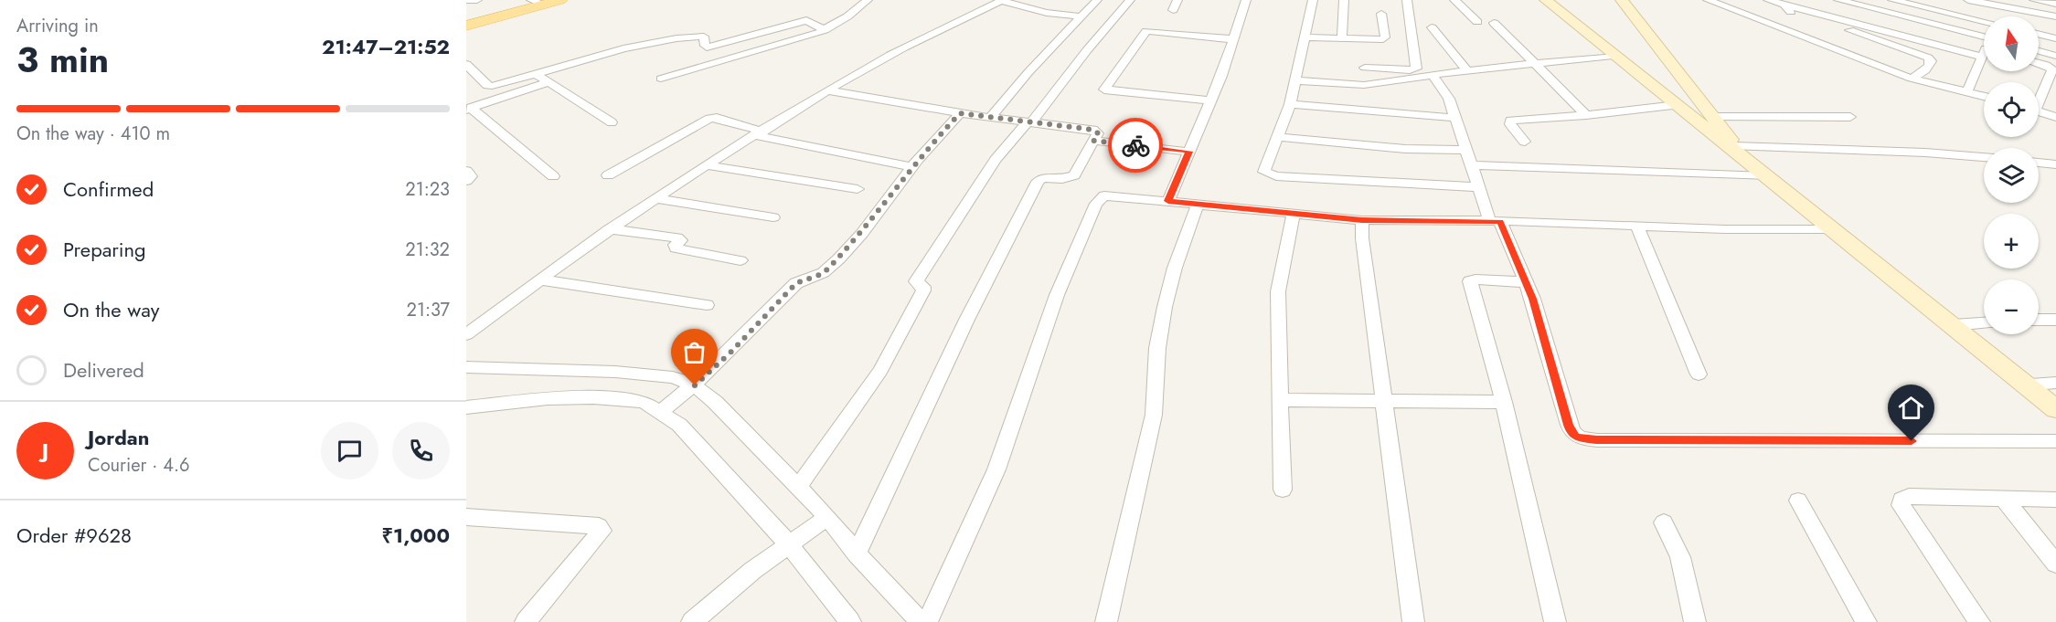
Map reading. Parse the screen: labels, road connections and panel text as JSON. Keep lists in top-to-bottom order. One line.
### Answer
{"north":"top","page":{"heading":["3 min","Arriving in","21:47–21:52"],"panel":["Jordan","Courier · 4.6","Order #9628","₹1,000"],"map_buttons":["+","−"],"bar":"On the way · 410 m","list":[["Confirmed","21:23"],["Preparing","21:32"],["On the way","21:37"],"Delivered"],"round":"J"}}
